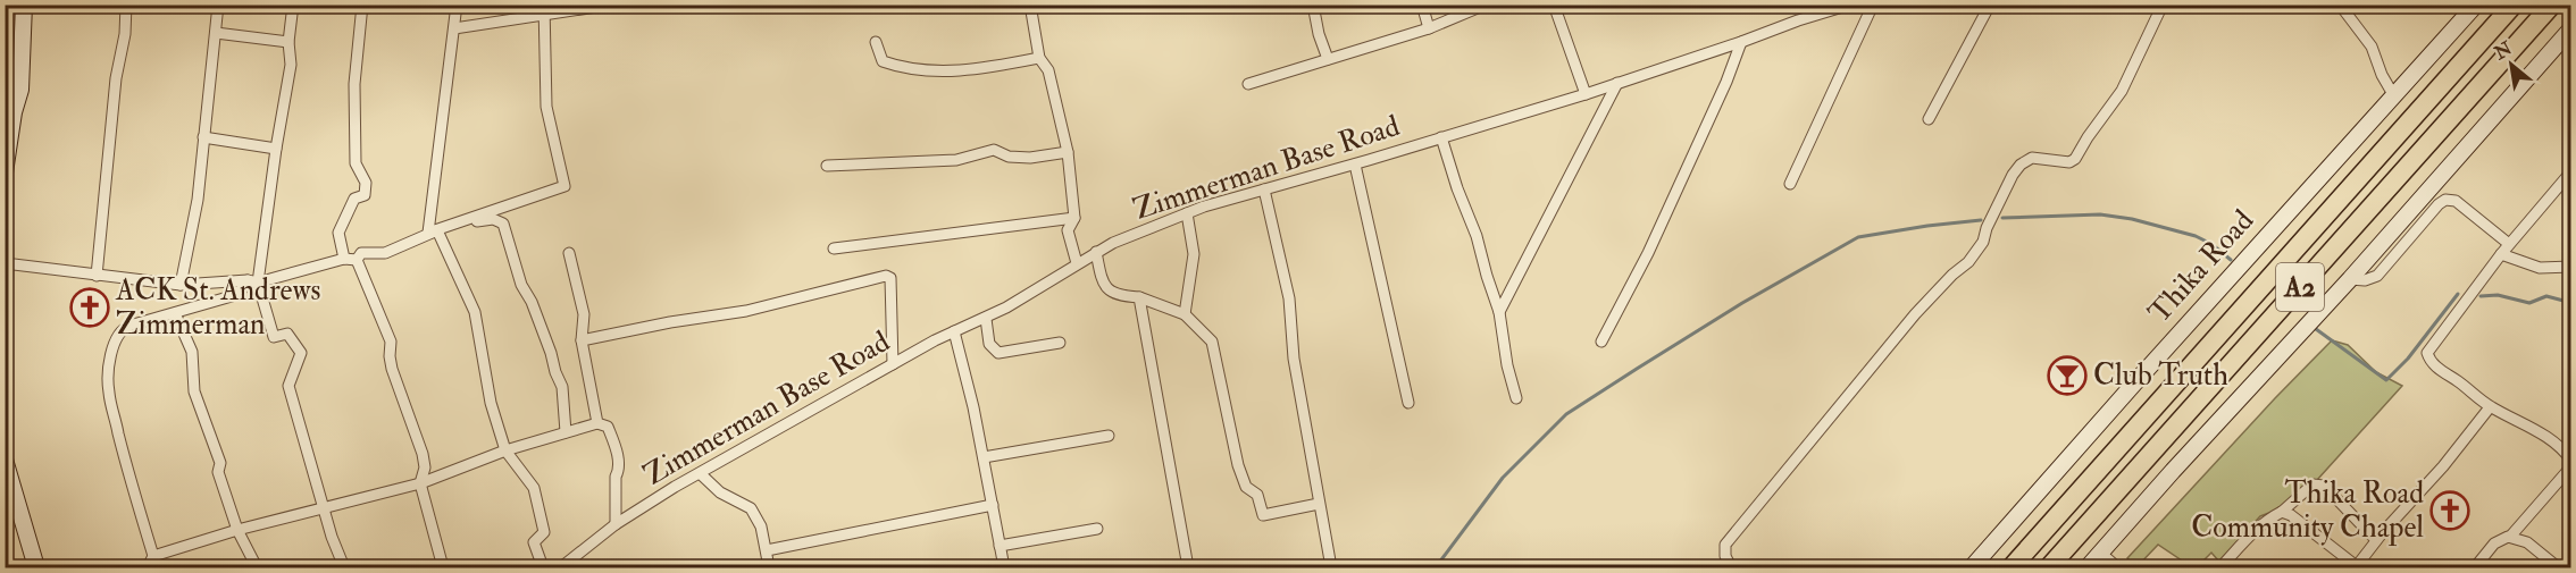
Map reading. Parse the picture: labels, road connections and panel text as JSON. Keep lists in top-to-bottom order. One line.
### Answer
{"streets":{"highway":["Thika Road","A2"],"street":["Zimmerman Base Road"]},"places":{"church":["ACK St. Andrews Zimmerman","Thika Road Community Chapel"],"bar":["Club Truth"]},"north":"top left"}
